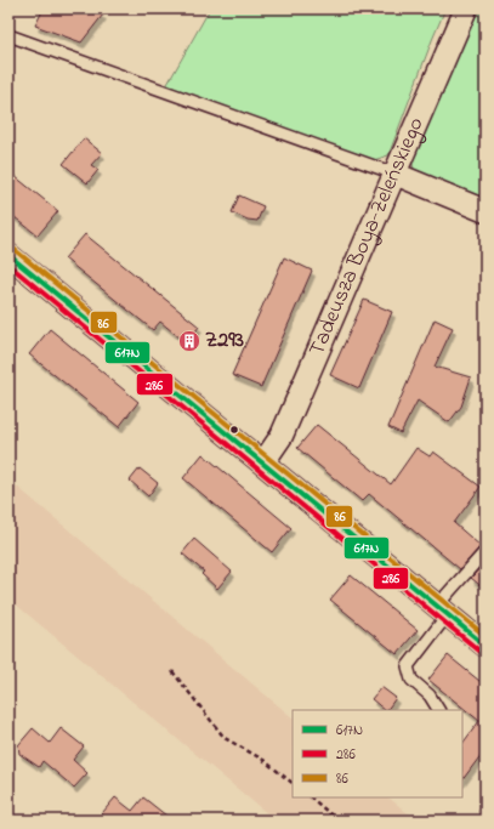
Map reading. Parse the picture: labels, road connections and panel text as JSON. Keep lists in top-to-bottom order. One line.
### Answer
{"streets":{"street":["Tadeusza Boya-Żeleńskiego"]},"places":{"building":["Z293"]},"lines":["transit line 86","transit line 617N","transit line 286"],"legend":["617N","286","86"]}
